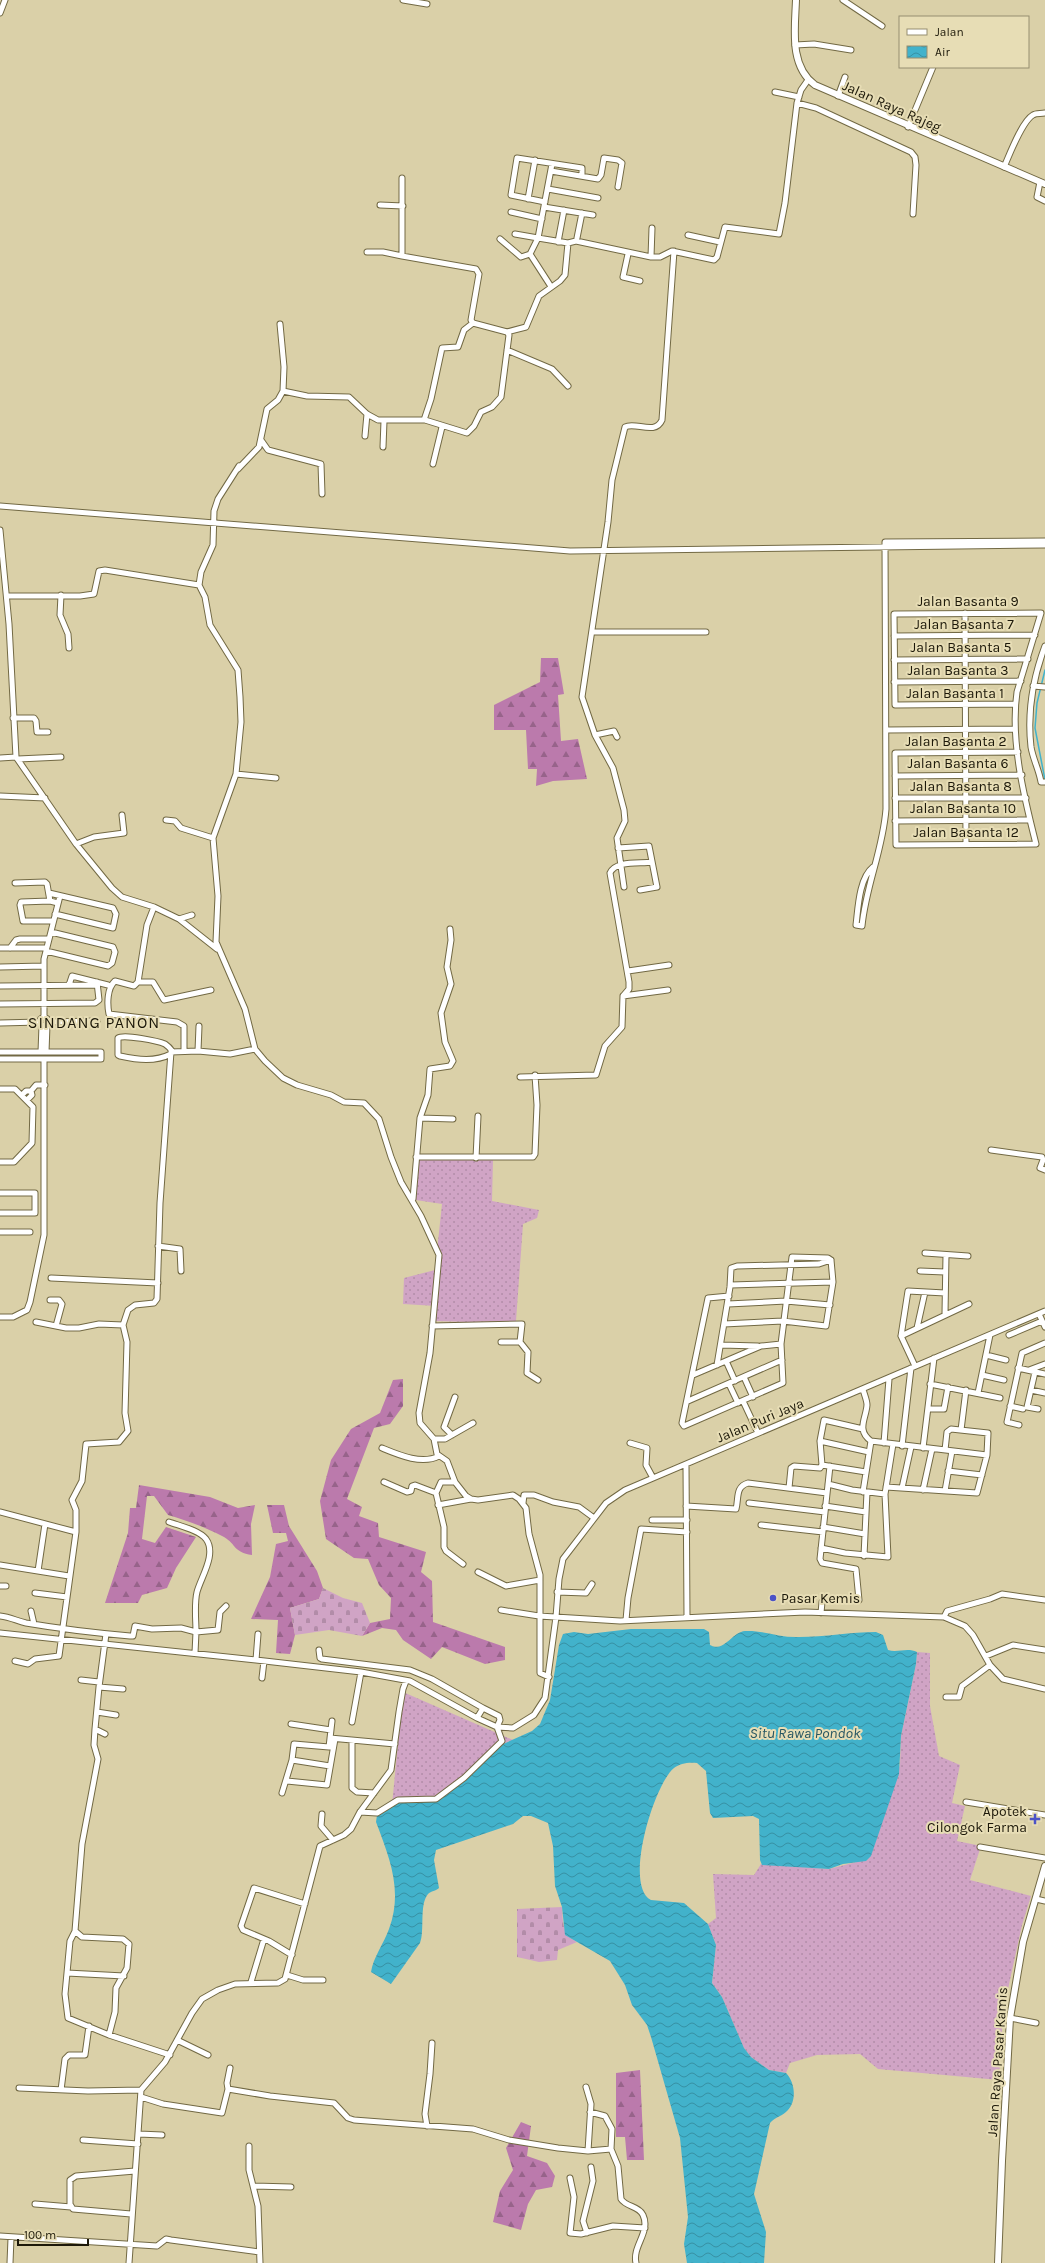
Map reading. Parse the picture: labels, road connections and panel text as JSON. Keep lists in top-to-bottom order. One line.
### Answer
{"streets":{"main road":["Jalan Raya Rajeg","Jalan Raya Pasar Kamis"],"street":["Jalan Basanta 9","Jalan Basanta 7","Jalan Basanta 5","Jalan Basanta 3","Jalan Basanta 1","Jalan Basanta 2","Jalan Basanta 6","Jalan Basanta 8","Jalan Basanta 10","Jalan Basanta 12","Jalan Puri Jaya"]},"crossings":[["Jalan Basanta 9","Jalan Basanta 7"],["Jalan Basanta 3","Jalan Basanta 1"],["Jalan Basanta 2","Jalan Basanta 6"],["Jalan Basanta 10","Jalan Basanta 12"]],"districts":["SINDANG PANON"],"water":["Situ Rawa Pondok"],"places":{"other":["Pasar Kemis"],"health":["Apotek Cilongok Farma"]},"legend":["Jalan","Air"],"scale_bar":"100 m"}
